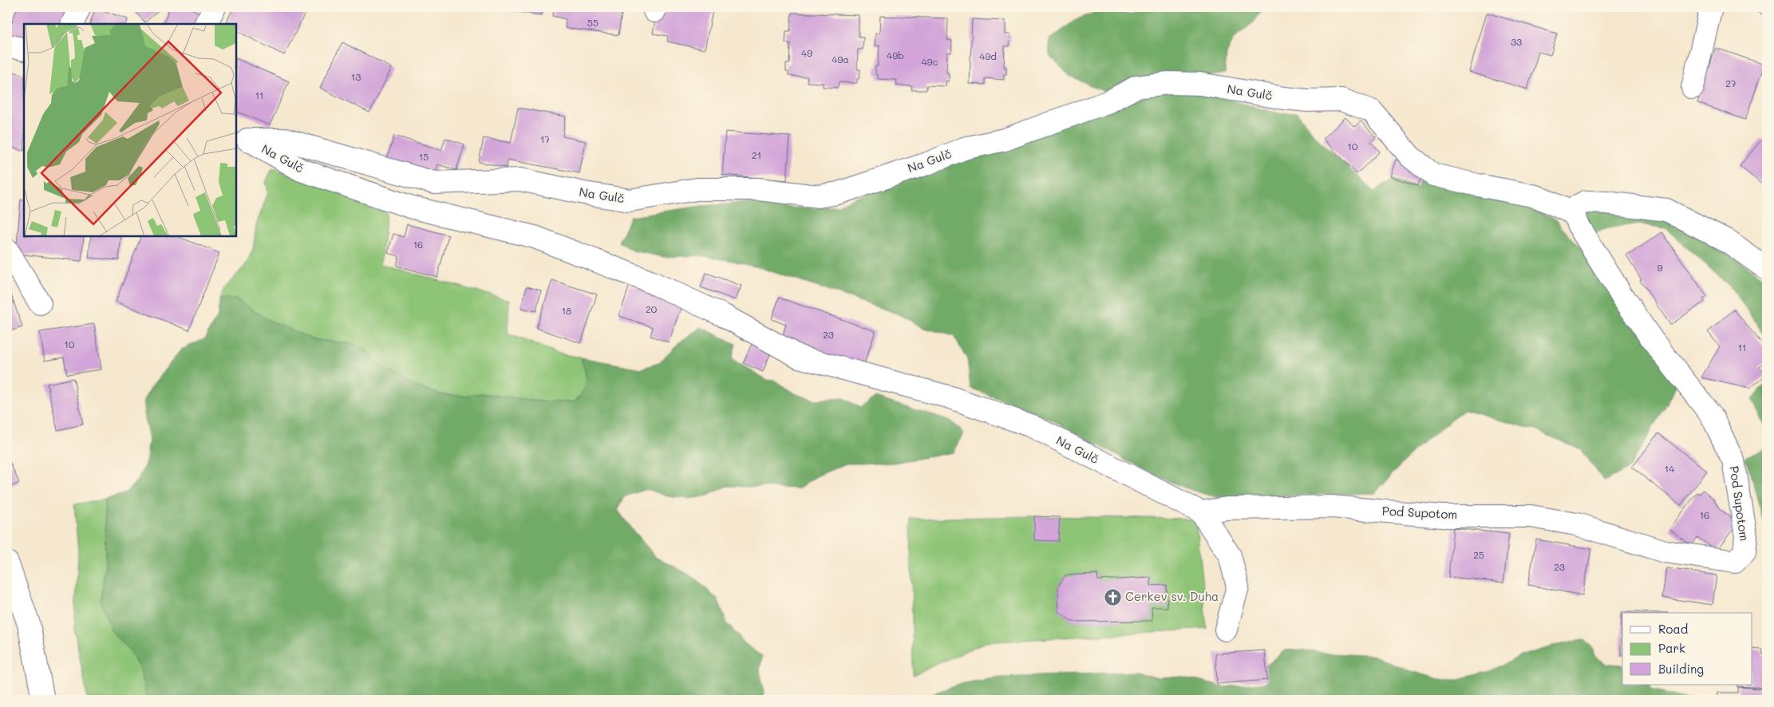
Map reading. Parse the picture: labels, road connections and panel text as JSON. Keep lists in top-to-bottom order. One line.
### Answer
{"streets":{"street":["Na Gulč","Pod Supotom"]},"crossings":[["Na Gulč","Pod Supotom"]],"places":{"church":["Cerkev sv. Duha"]},"house_numbers":["55","33","49","49b","49d","49a","49c","13","27","11","17","10","21","15","16","9","20","18","23","10","11","14","16","25","23"],"legend":["Road","Park","Building"]}
